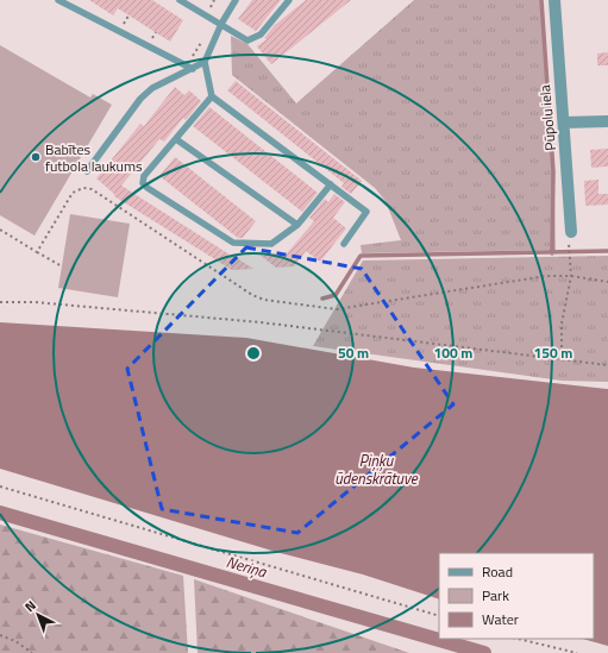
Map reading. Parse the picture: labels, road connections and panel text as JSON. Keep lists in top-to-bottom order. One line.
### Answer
{"streets":{"street":["Pūpolu iela"]},"water":["Piņķu ūdenskrātuve","Neriņa"],"places":["Babītes futbola laukums"],"legend":["Road","Park","Water"],"north":"top left","rings":["50 m","100 m","150 m"]}
